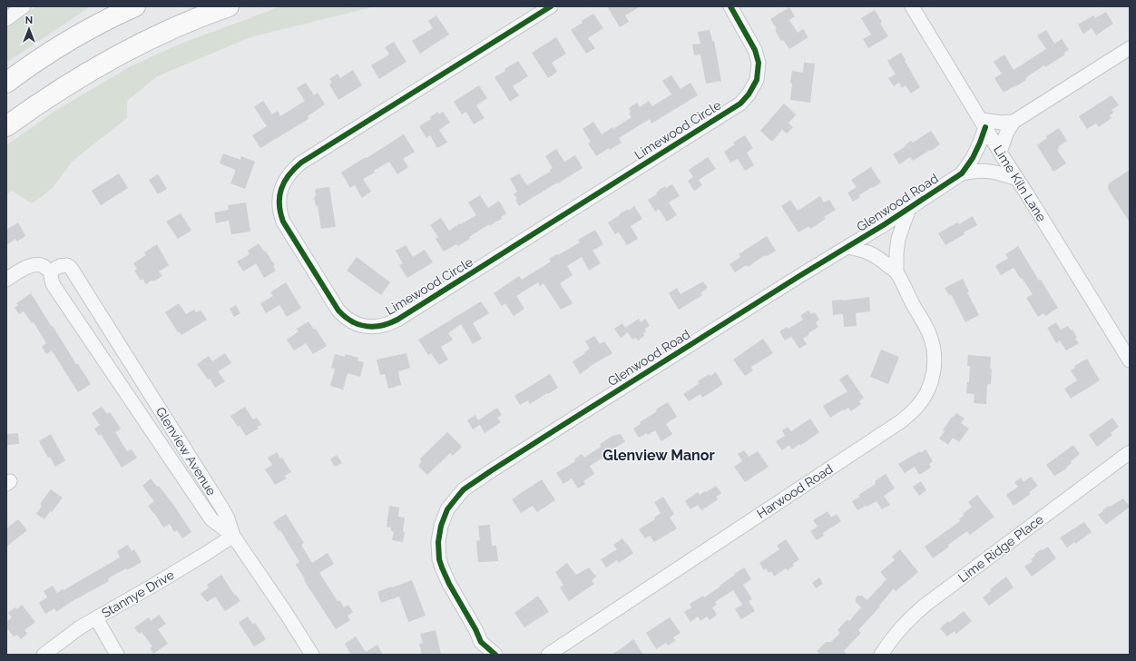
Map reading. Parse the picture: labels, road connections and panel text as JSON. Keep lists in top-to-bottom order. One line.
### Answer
{"streets":{"street":["Limewood Circle","Lime Kiln Lane","Glenwood Road","Glenview Avenue","Harwood Road","Lime Ridge Place","Stannye Drive"]},"crossings":[["Lime Kiln Lane","Glenwood Road"],["Glenwood Road","Harwood Road"],["Glenview Avenue","Stannye Drive"]],"districts":["Glenview Manor"],"north":"top"}
